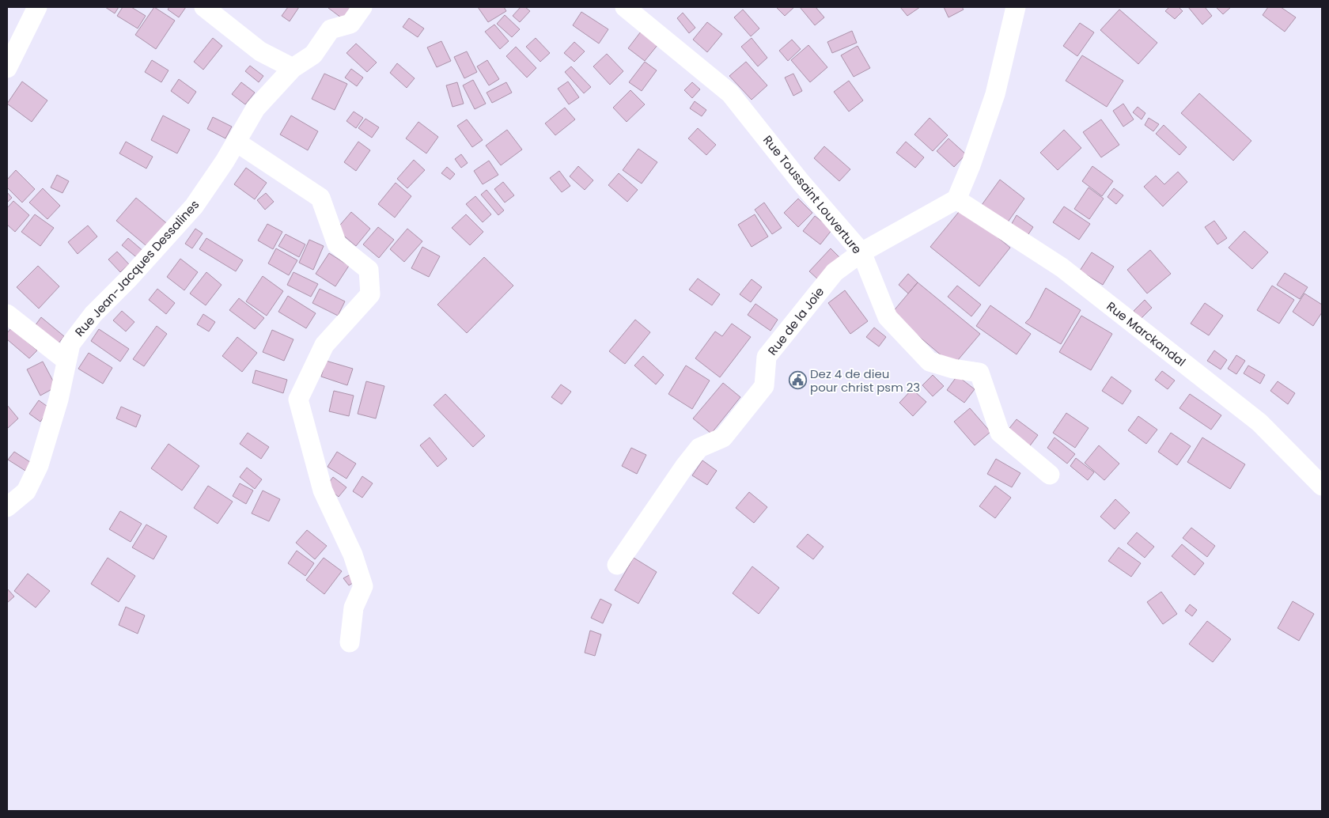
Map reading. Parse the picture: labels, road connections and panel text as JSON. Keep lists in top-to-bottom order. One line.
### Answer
{"streets":{"street":["Rue Toussaint Louverture","Rue Jean-Jacques Dessalines","Rue de la Joie","Rue Marckandal"]},"crossings":[["Rue Toussaint Louverture","Rue de la Joie"],["Rue de la Joie","Rue Marckandal"]],"places":{"public building":["Dez 4 de dieu pour christ psm 23"]}}
